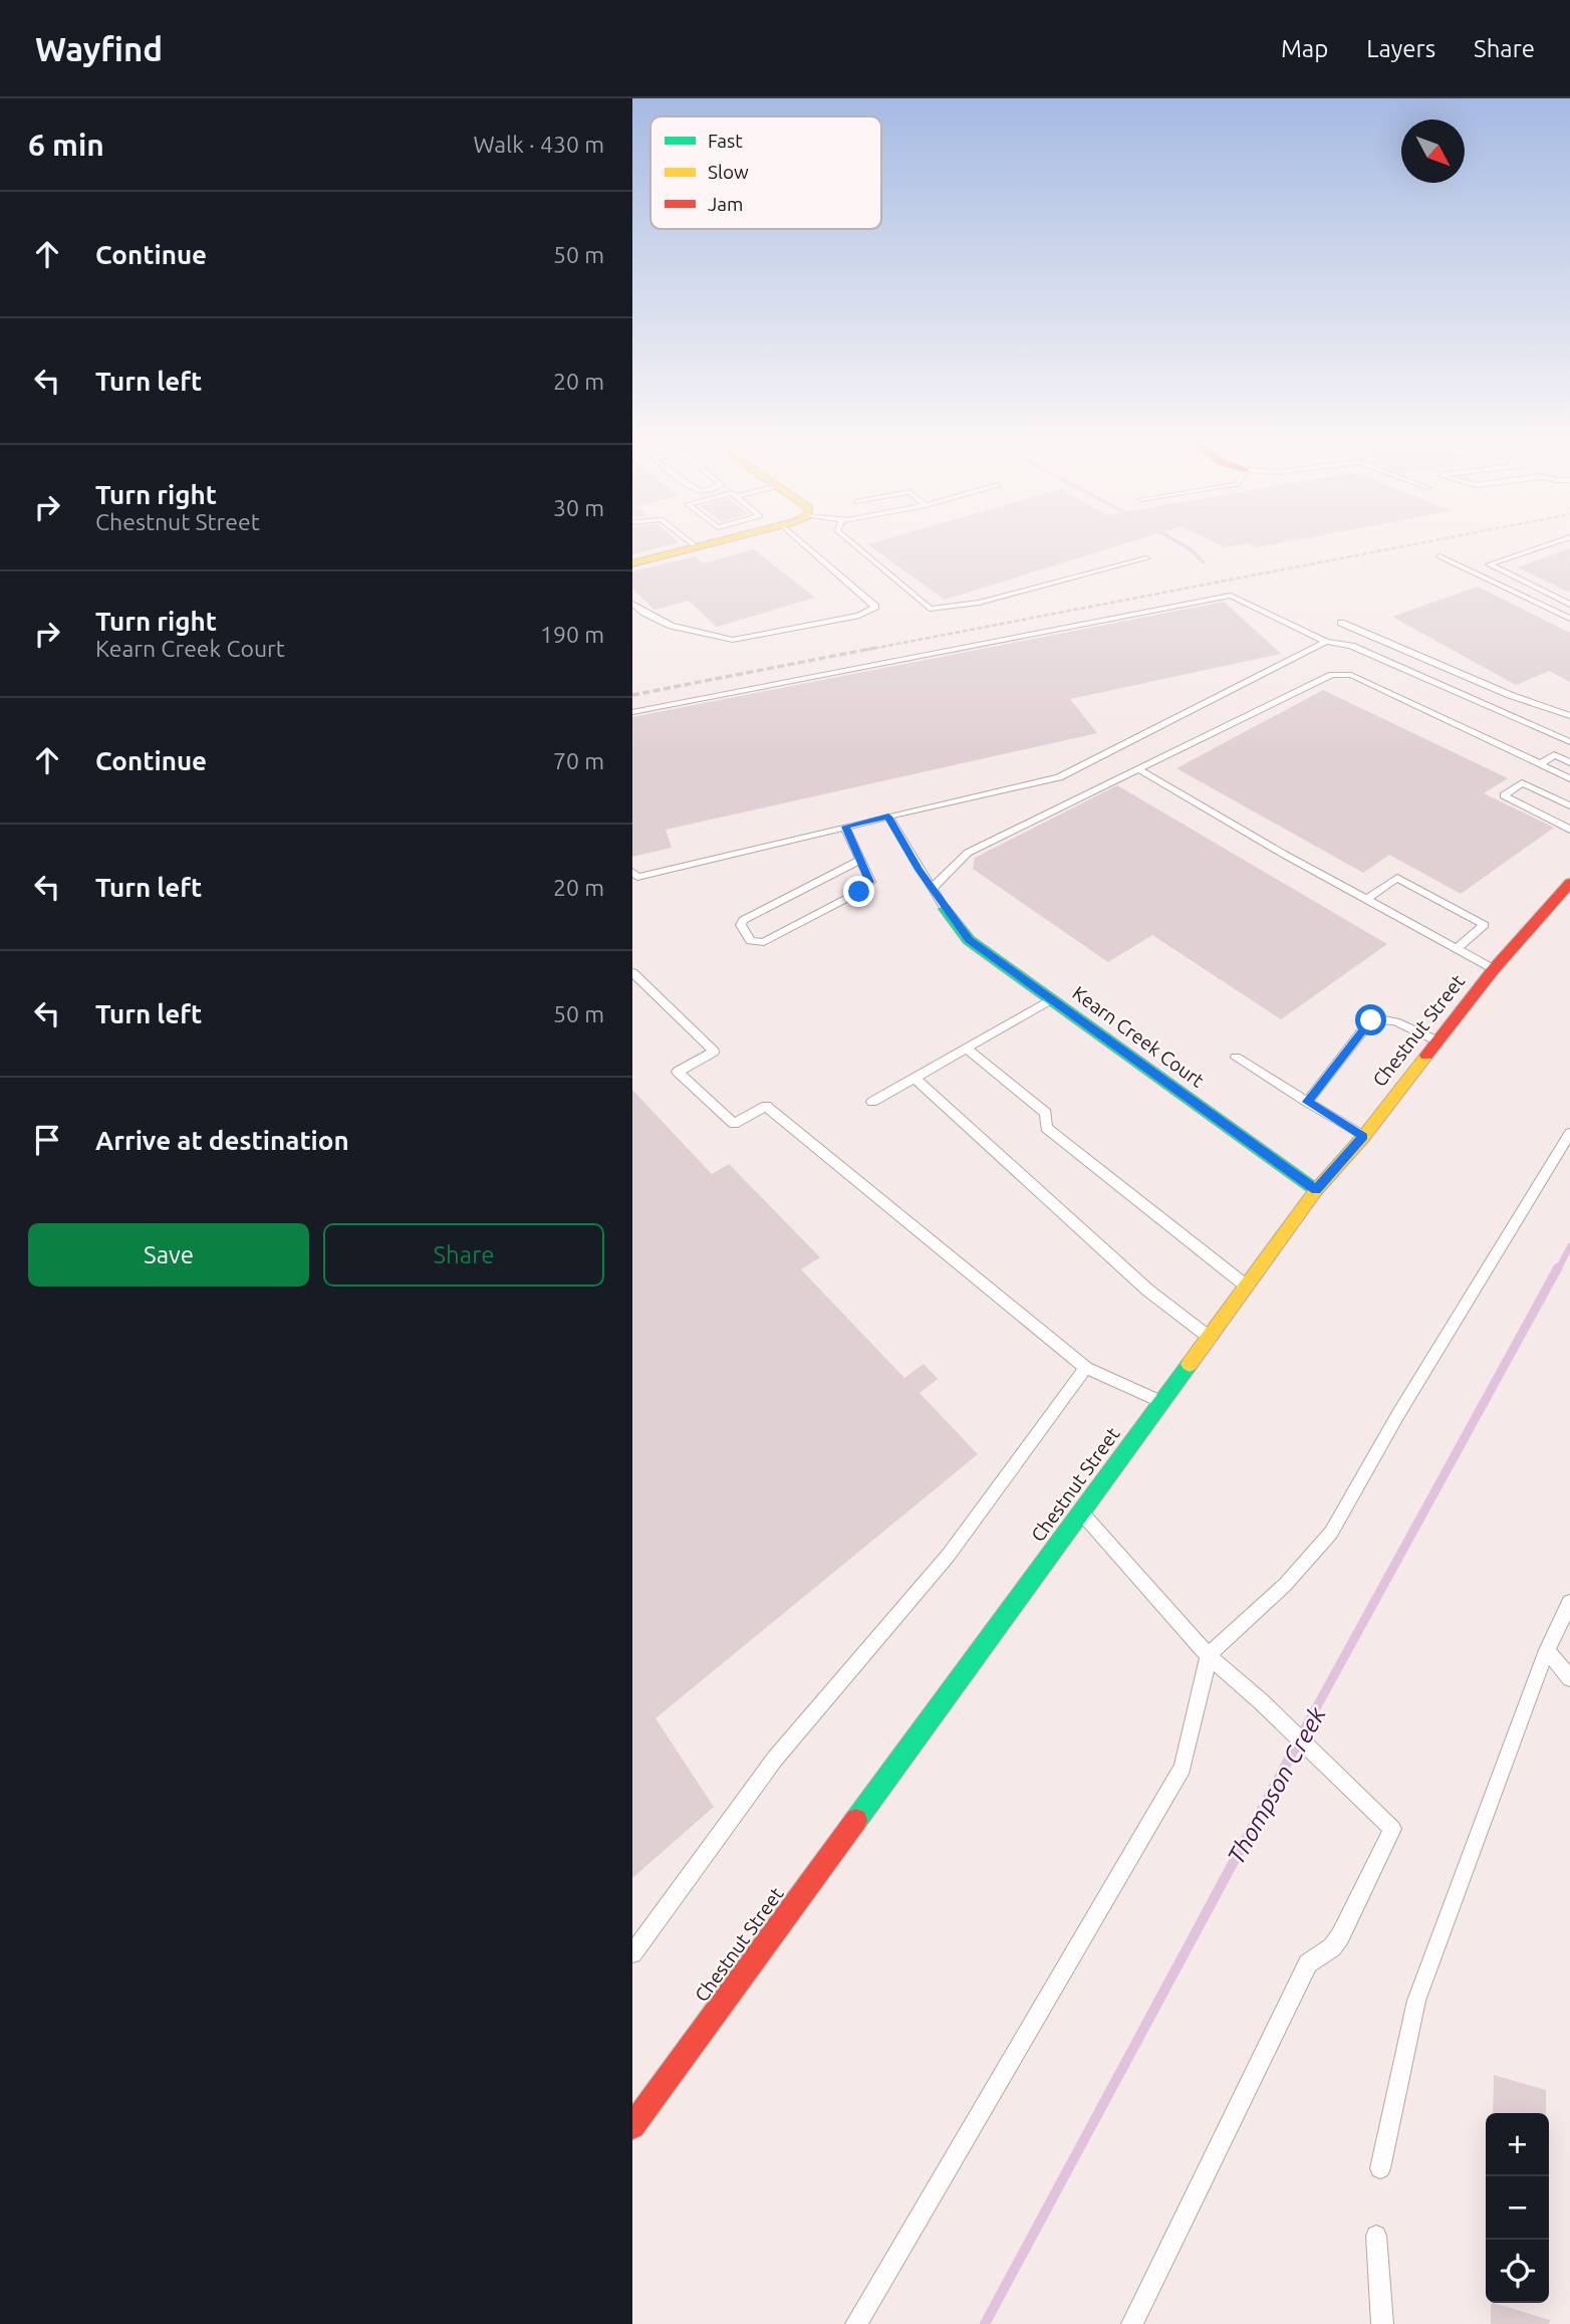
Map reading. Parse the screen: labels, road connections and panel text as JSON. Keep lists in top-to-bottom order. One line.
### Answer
{"streets":{"street":["Chestnut Street","Kearn Creek Court"]},"crossings":[["Chestnut Street","Kearn Creek Court"]],"water":["Thompson Creek"],"legend":["Fast","Slow","Jam"],"north":"bottom right","page":{"header":"Wayfind","nav":["Map","Layers","Share"],"heading":["6 min","Walk · 430 m"],"list":[["Continue","50 m"],["Turn left","20 m"],["Turn right","Chestnut Street","30 m"],["Turn right","Kearn Creek Court","190 m"],["Continue","70 m"],["Turn left","20 m"],["Turn left","50 m"],"Arrive at destination"],"buttons":["Save","Share"],"map_buttons":["+","−"]}}
